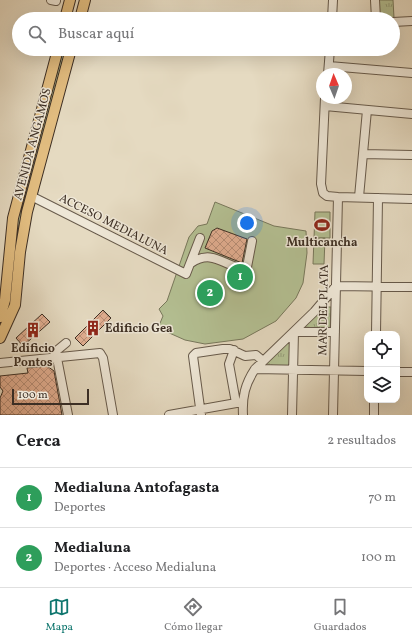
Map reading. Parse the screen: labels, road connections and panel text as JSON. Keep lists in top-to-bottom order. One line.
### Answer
{"streets":{"main road":["AVENIDA ANGAMOS"],"street":["ACCESO MEDIALUNA","MAR DEL PLATA"]},"crossings":[["AVENIDA ANGAMOS","ACCESO MEDIALUNA"]],"places":{"sports":["Multicancha"],"building":["Edificio Gea","Edificio Pontos"]},"scale_bar":"100 m","north":"top","page":{"search":"Buscar aquí","pins":["1","2"],"scale":"100 m","heading":["Cerca","2 resultados"],"list":[{"mark":"1","name":"Medialuna Antofagasta","note":"Deportes","value":"70 m"},{"mark":"2","name":"Medialuna","note":"Deportes · Acceso Medialuna","value":"100 m"}],"nav":["Mapa","Cómo llegar","Guardados"]}}
